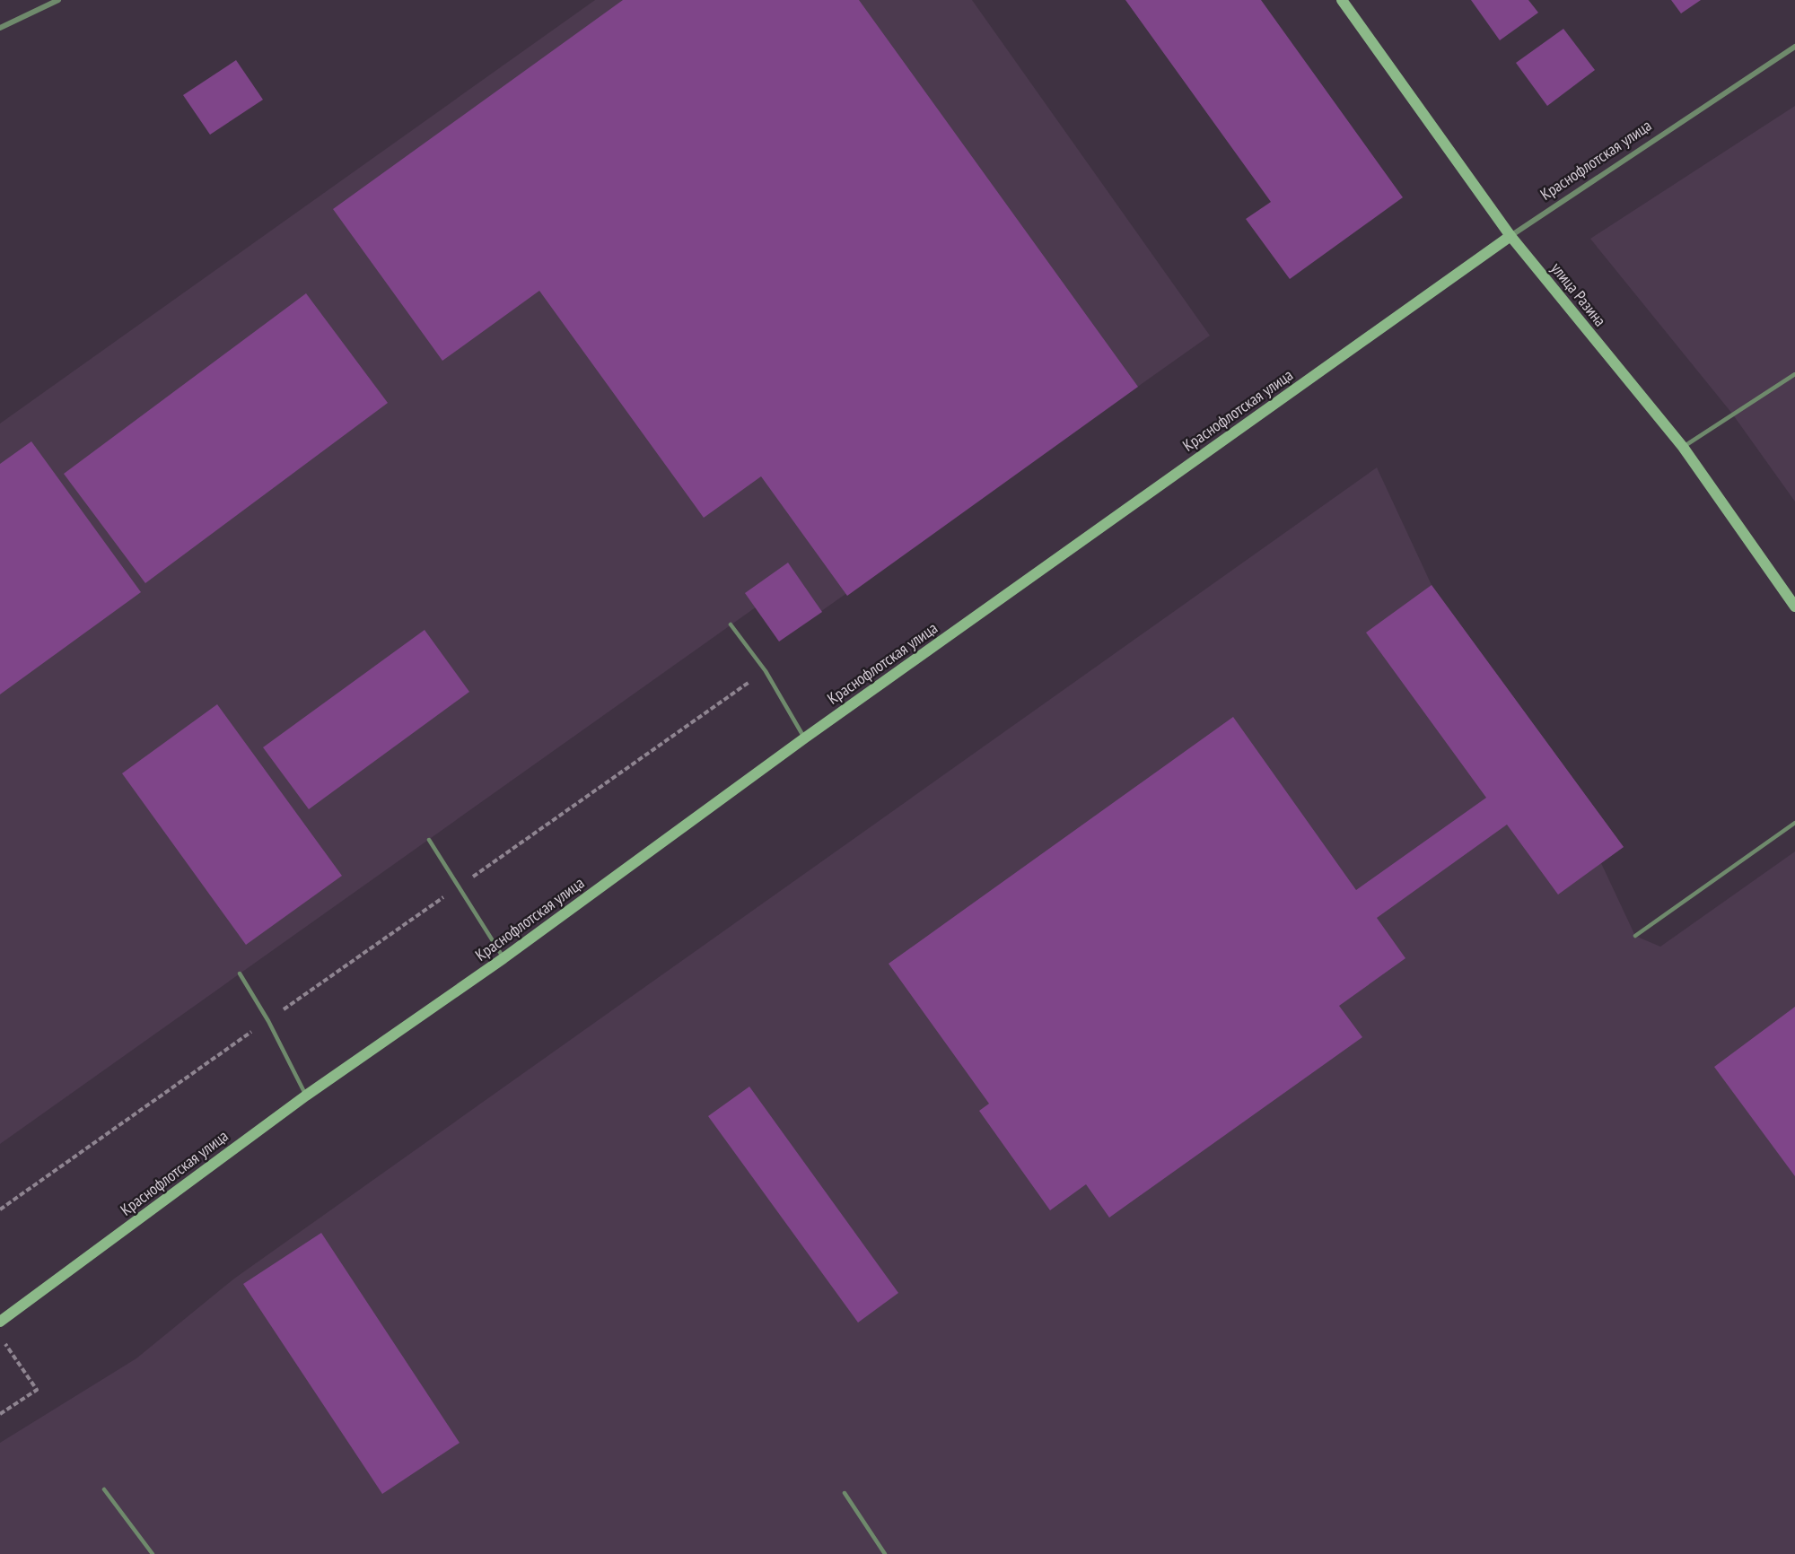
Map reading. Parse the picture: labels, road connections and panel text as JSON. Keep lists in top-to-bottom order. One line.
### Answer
{"streets":{"street":["Краснофлотская улица","улица Разина"]},"crossings":[["Краснофлотская улица","улица Разина"]]}
